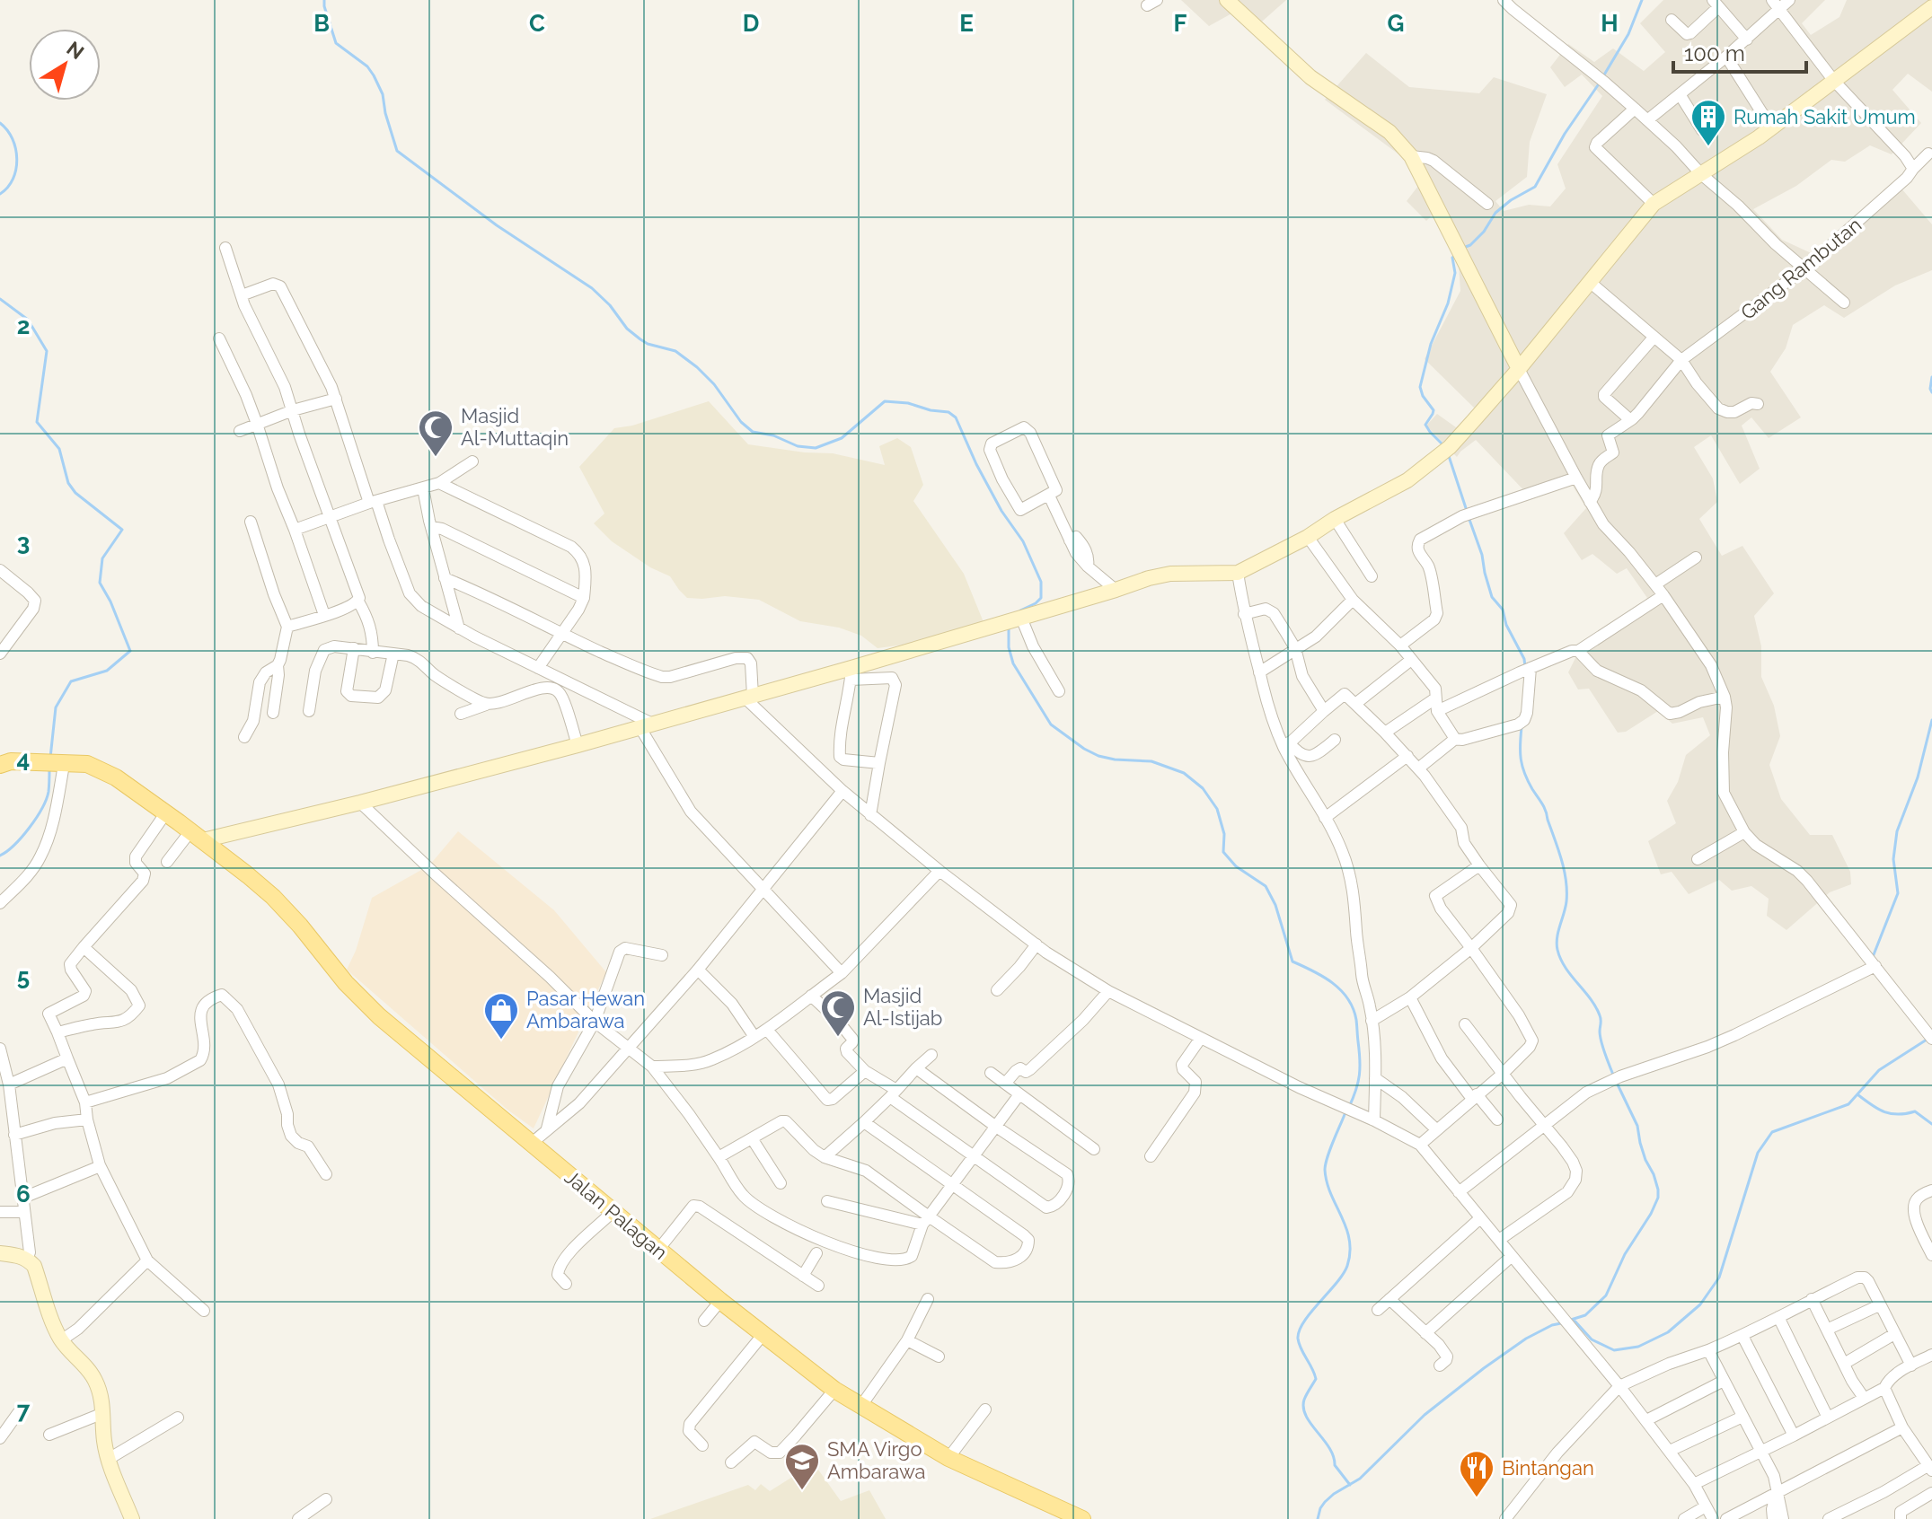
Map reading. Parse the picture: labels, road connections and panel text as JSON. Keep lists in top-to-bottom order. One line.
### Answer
{"streets":{"main road":["Jalan Palagan"],"street":["Gang Rambutan"]},"places":{"building":["Rumah Sakit Umum"],"mosque":["Masjid Al-Muttaqin","Masjid Al-Istijab"],"shop":["Pasar Hewan Ambarawa"],"school or university":["SMA Virgo Ambarawa"],"restaurant":["Bintangan"]},"scale_bar":"100 m","north":"top right","grid":{"columns":["B","C","D","E","F","G","H"],"rows":["2","3","4","5","6","7"]}}
